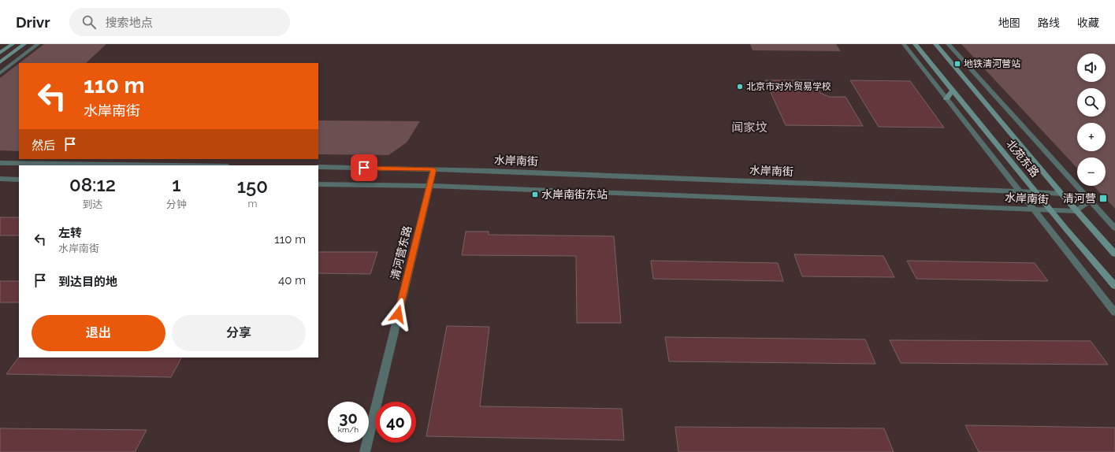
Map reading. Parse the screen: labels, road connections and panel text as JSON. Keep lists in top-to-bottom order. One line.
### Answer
{"streets":{"main road":["北苑东路"],"street":["水岸南街","清河营东路"]},"crossings":[["北苑东路","水岸南街"],["水岸南街","清河营东路"]],"districts":["闻家坟"],"places":{"transit":["地铁清河营站","水岸南街东站","清河营"],"other":["北京市对外贸易学校"]},"page":{"header":"Drivr","search":"搜索地点","nav":["地图","路线","收藏"],"map_buttons":["+","−"],"turn":["110 m","水岸南街"],"then":"然后","eta":["08:12","到达","1","分钟","150","m"],"list":[{"name":"左转","note":"水岸南街","value":"110 m"},{"name":"到达目的地","value":"40 m"}],"buttons":["退出","分享"],"speed":"30 km/h","limit":"40"}}
